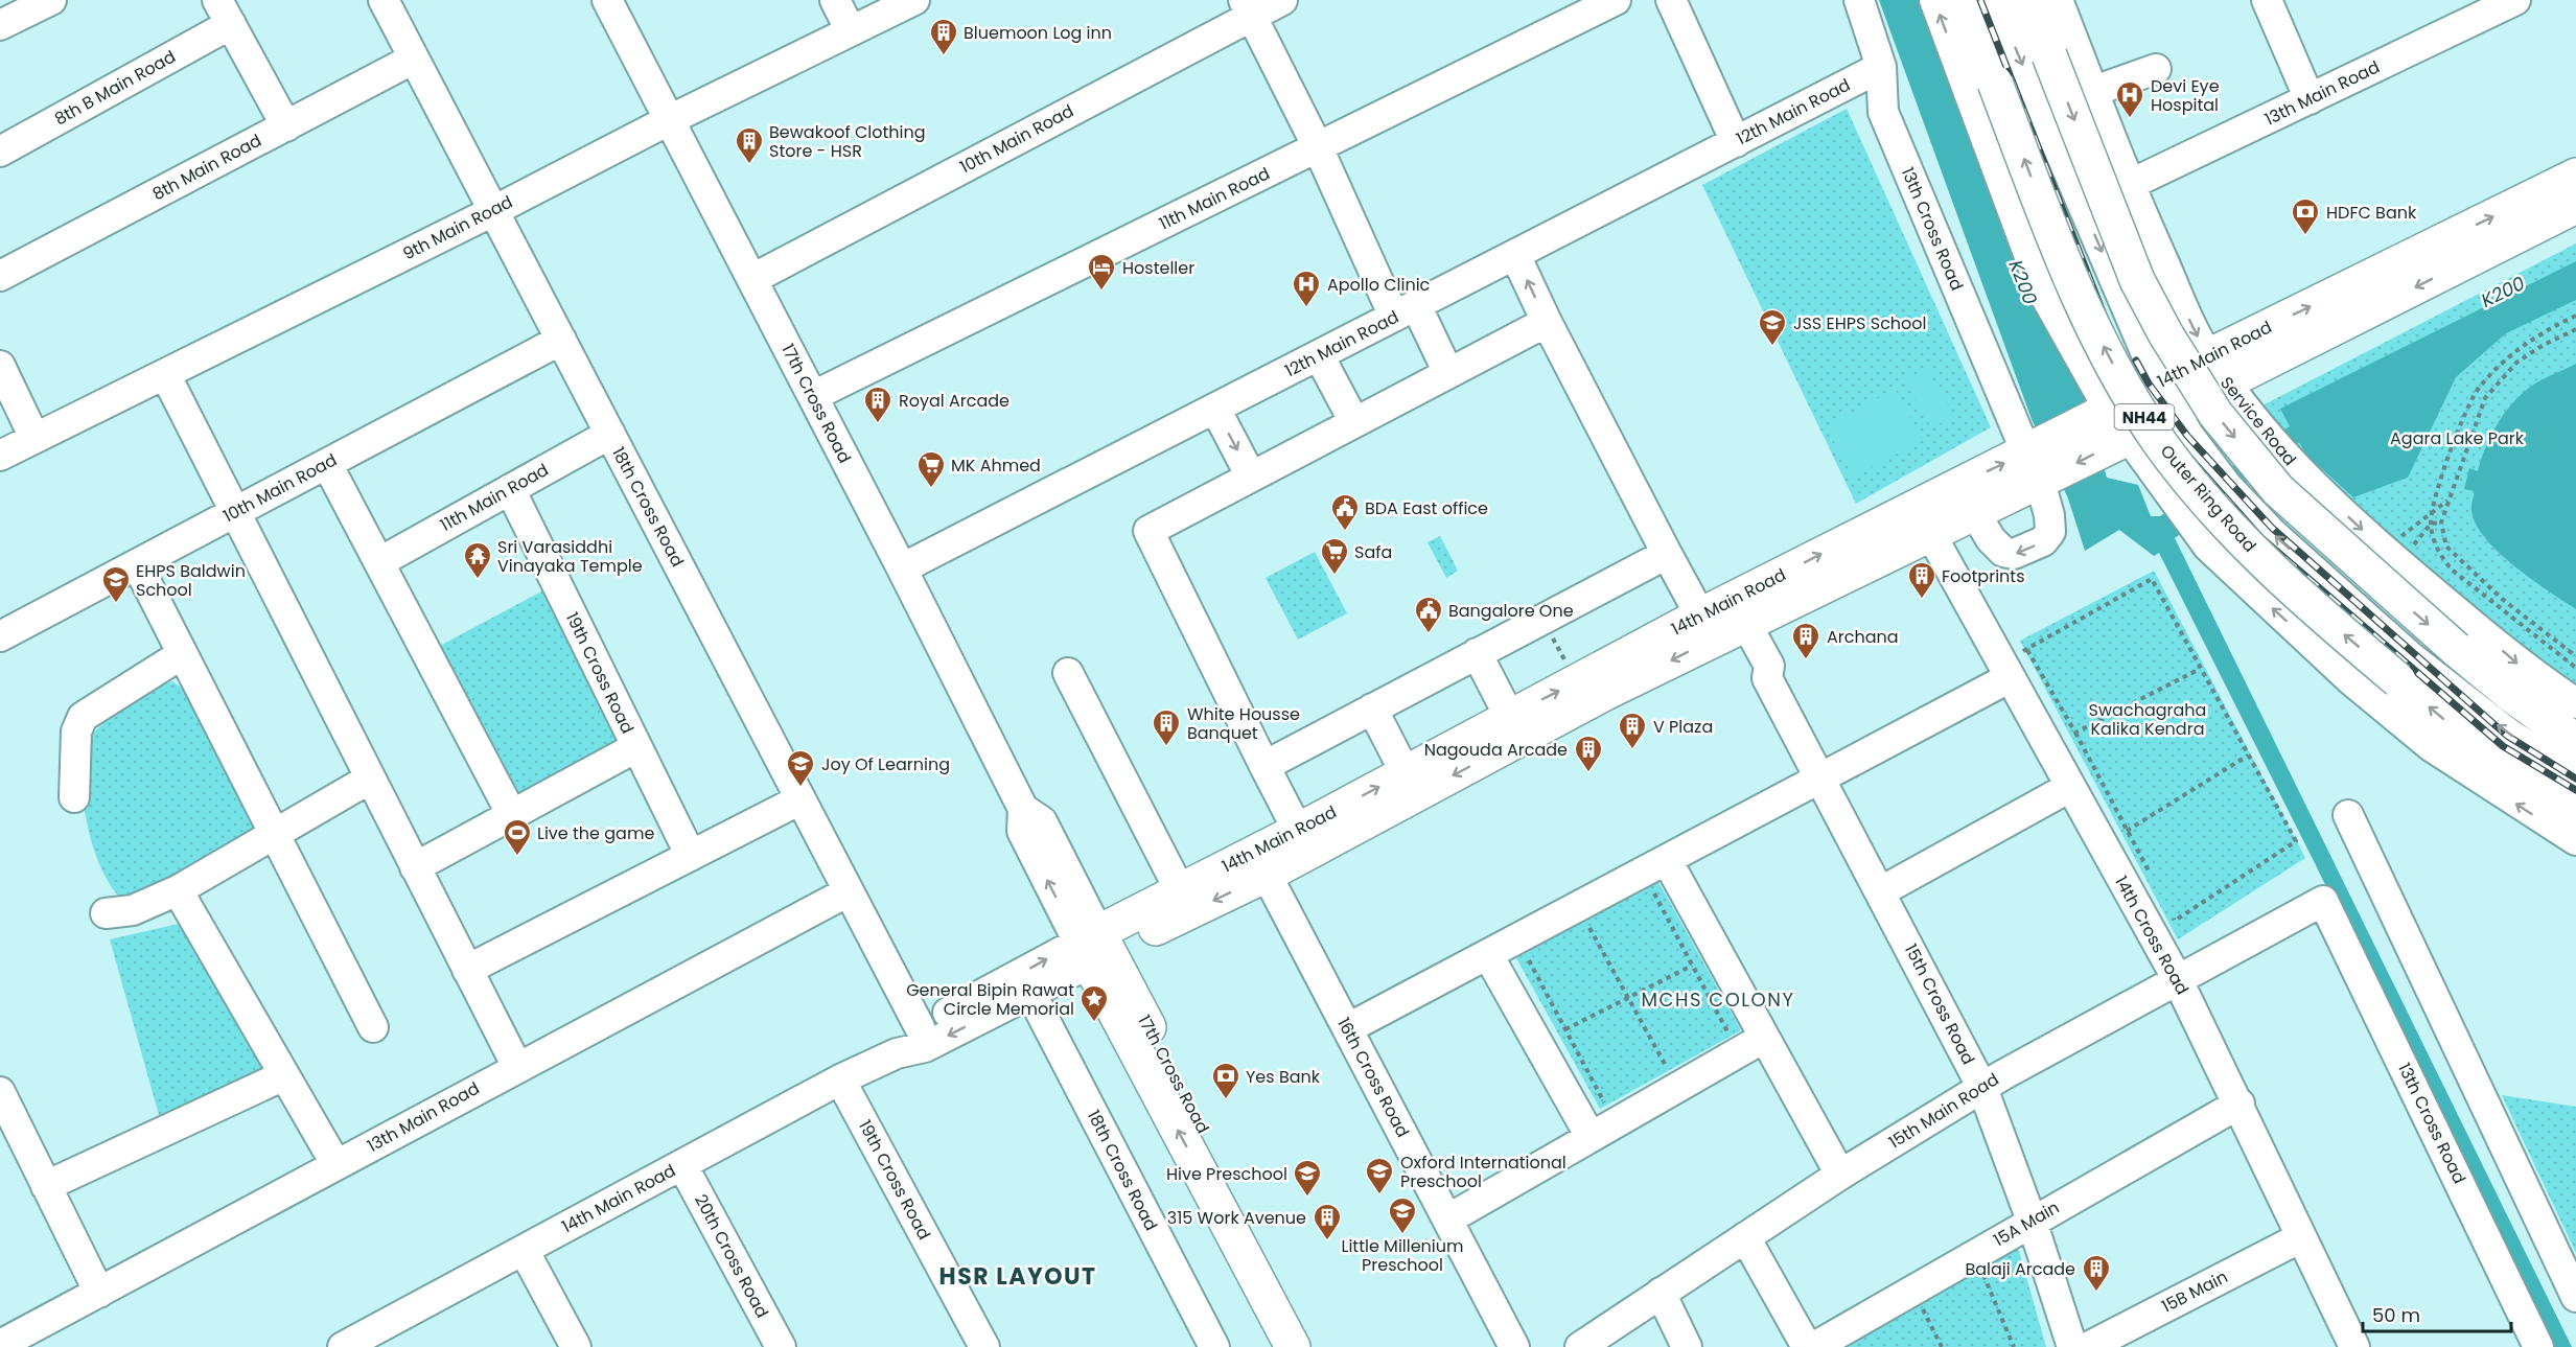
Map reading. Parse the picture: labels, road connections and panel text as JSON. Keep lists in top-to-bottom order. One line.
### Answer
{"streets":{"main road":["14th Main Road","17th Cross Road","NH44","Outer Ring Road"],"street":["8th B Main Road","13th Main Road","12th Main Road","10th Main Road","8th Main Road","11th Main Road","9th Main Road","13th Cross Road","Service Road","18th Cross Road","19th Cross Road","14th Cross Road","15th Cross Road","16th Cross Road","15th Main Road","15A Main","20th Cross Road","15B Main"]},"crossings":[["13th Main Road","Service Road"],["13th Main Road","18th Cross Road"],["12th Main Road","13th Cross Road"],["12th Main Road","17th Cross Road"],["10th Main Road","17th Cross Road"],["10th Main Road","18th Cross Road"],["8th Main Road","18th Cross Road"],["11th Main Road","17th Cross Road"],["11th Main Road","18th Cross Road"],["11th Main Road","19th Cross Road"],["9th Main Road","17th Cross Road"],["9th Main Road","18th Cross Road"],["13th Cross Road","14th Main Road"],["13th Cross Road","15th Main Road"],["14th Main Road","17th Cross Road"],["14th Main Road","Service Road"],["14th Main Road","18th Cross Road"],["14th Main Road","19th Cross Road"],["14th Main Road","14th Cross Road"],["14th Main Road","15th Cross Road"],["14th Main Road","16th Cross Road"],["14th Main Road","20th Cross Road"],["14th Cross Road","15th Main Road"],["14th Cross Road","15A Main"],["14th Cross Road","15B Main"],["15th Cross Road","15th Main Road"],["15th Cross Road","15A Main"]],"districts":["MCHS COLONY","HSR LAYOUT"],"water":["K200"],"parks":["Agara Lake Park","Swachagraha Kalika Kendra"],"places":{"building":["Bluemoon Log inn","Bewakoof Clothing Store - HSR","Royal Arcade","Footprints","Archana","White Housse Banquet","V Plaza","Nagouda Arcade","315 Work Avenue","Balaji Arcade"],"hospital":["Devi Eye Hospital","Apollo Clinic"],"bank":["HDFC Bank","Yes Bank"],"hotel":["Hosteller"],"school or university":["JSS EHPS School","EHPS Baldwin School","Joy Of Learning","Oxford International Preschool","Hive Preschool","Little Millenium Preschool"],"supermarket":["MK Ahmed","Safa"],"public building":["BDA East office","Bangalore One"],"temple":["Sri Varasiddhi Vinayaka Temple"],"sports":["Live the game"],"place":["General Bipin Rawat Circle Memorial"]},"scale_bar":"50 m"}
